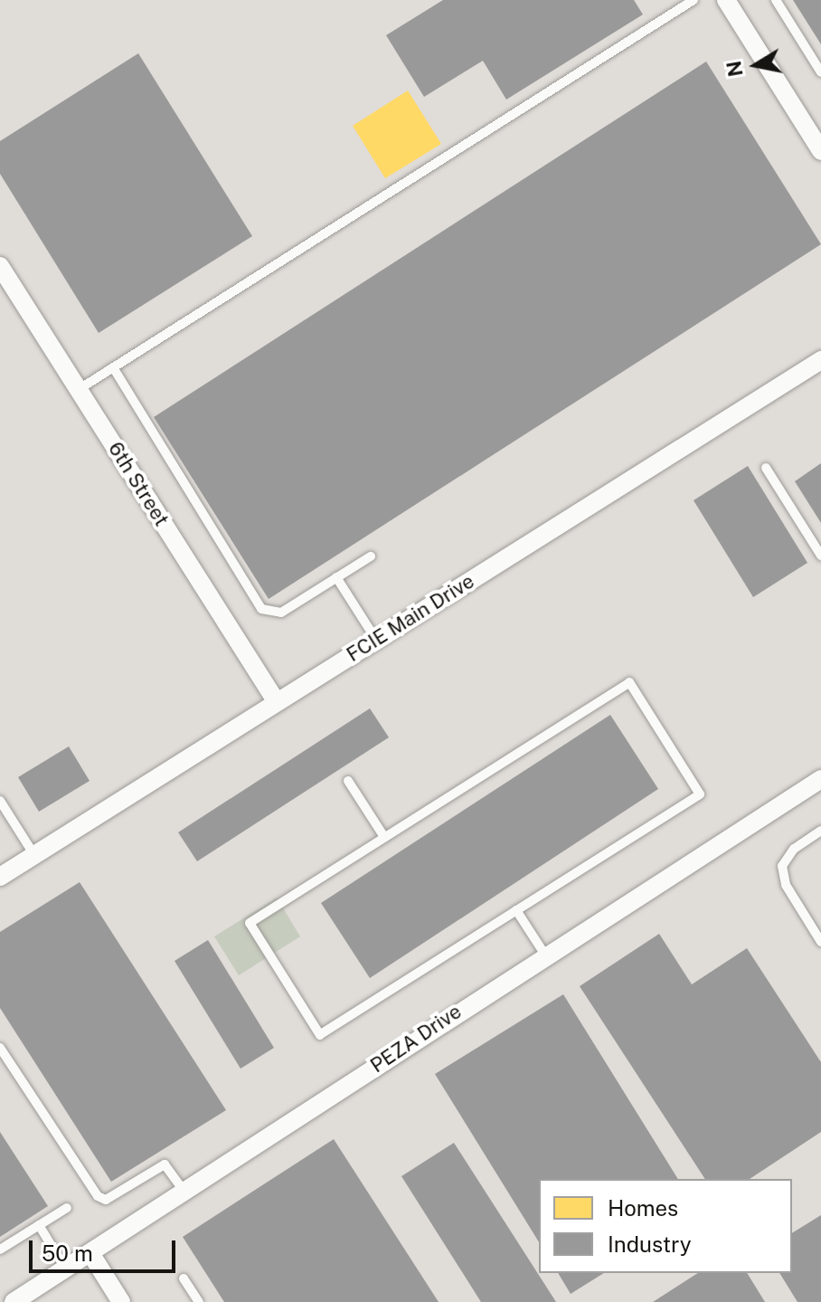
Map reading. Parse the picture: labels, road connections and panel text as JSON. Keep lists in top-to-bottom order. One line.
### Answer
{"streets":{"street":["6th Street","FCIE Main Drive","PEZA Drive"]},"crossings":[["6th Street","FCIE Main Drive"]],"legend":["Homes","Industry"],"scale_bar":"50 m","north":"left"}
